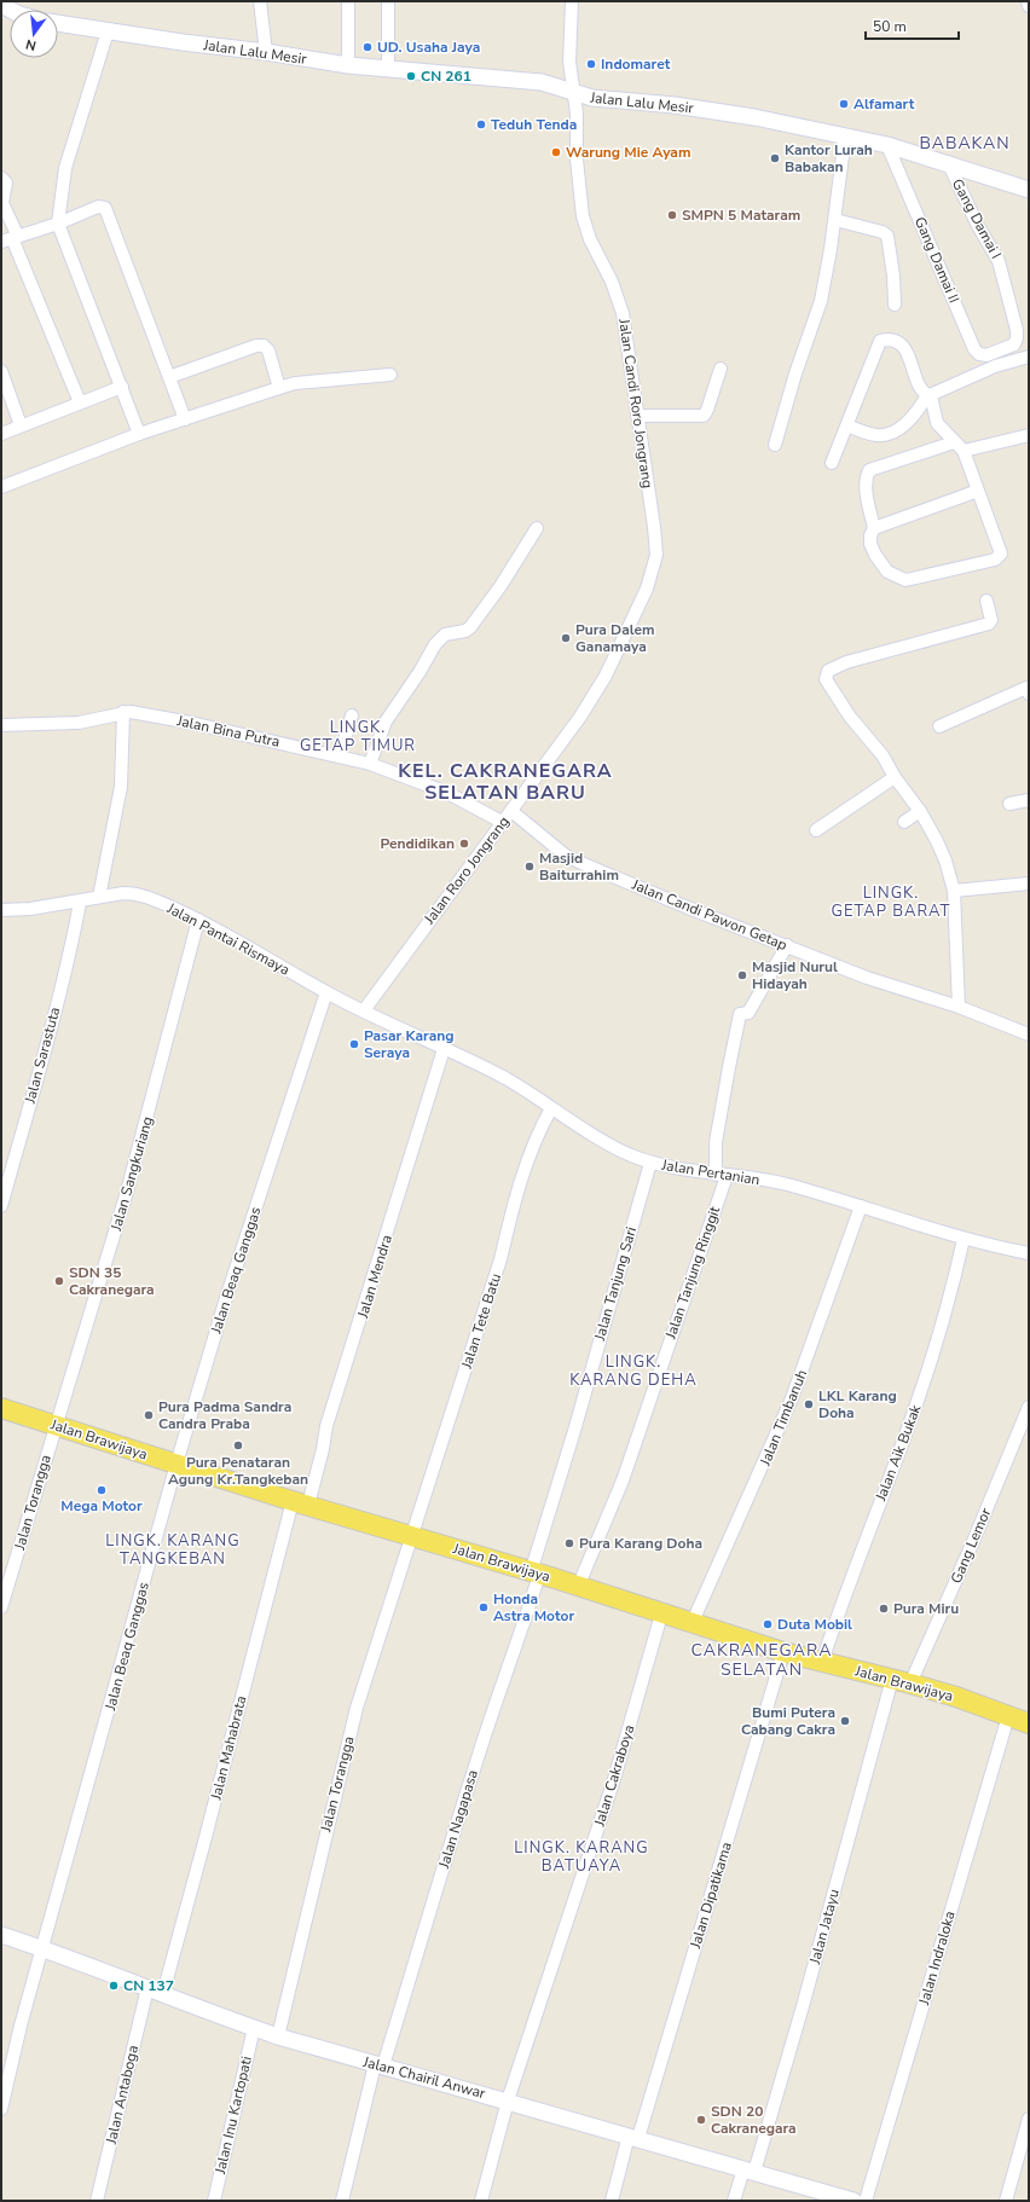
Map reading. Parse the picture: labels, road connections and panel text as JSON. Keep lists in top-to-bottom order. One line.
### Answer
{"streets":{"main road":["Jalan Brawijaya"],"street":["Jalan Lalu Mesir","Gang Damai I","Gang Damai II","Jalan Candi Roro Jongrang","Jalan Bina Putra","Jalan Roro Jongrang","Jalan Candi Pawon Getap","Jalan Pantai Rismaya","Jalan Sarastuta","Jalan Pertanian","Jalan Sangkuriang","Jalan Beaq Ganggas","Jalan Tanjung Ringgit","Jalan Mendra","Jalan Tanjung Sari","Jalan Tete Batu","Jalan Timbanuh","Jalan Aik Bukak","Jalan Torangga","Gang Lemor","Jalan Mahabrata","Jalan Cakraboya","Jalan Nagapasa","Jalan Dipatikama","Jalan Jatayu","Jalan Indraloka","Jalan Chairil Anwar","Jalan Antaboga","Jalan Inu Kartopati"]},"crossings":[["Jalan Lalu Mesir","Gang Damai I"],["Jalan Lalu Mesir","Gang Damai II"],["Jalan Lalu Mesir","Jalan Candi Roro Jongrang"],["Gang Damai I","Gang Damai II"],["Jalan Candi Roro Jongrang","Jalan Roro Jongrang"],["Jalan Bina Putra","Jalan Roro Jongrang"],["Jalan Roro Jongrang","Jalan Candi Pawon Getap"],["Jalan Roro Jongrang","Jalan Pantai Rismaya"],["Jalan Roro Jongrang","Jalan Pertanian"],["Jalan Candi Pawon Getap","Jalan Tanjung Ringgit"],["Jalan Pantai Rismaya","Jalan Sarastuta"],["Jalan Pantai Rismaya","Jalan Pertanian"],["Jalan Pantai Rismaya","Jalan Sangkuriang"],["Jalan Pantai Rismaya","Jalan Beaq Ganggas"],["Jalan Pertanian","Jalan Tanjung Ringgit"],["Jalan Pertanian","Jalan Mendra"],["Jalan Pertanian","Jalan Tanjung Sari"],["Jalan Pertanian","Jalan Tete Batu"],["Jalan Pertanian","Jalan Timbanuh"],["Jalan Pertanian","Jalan Aik Bukak"],["Jalan Sangkuriang","Jalan Brawijaya"],["Jalan Sangkuriang","Jalan Torangga"],["Jalan Beaq Ganggas","Jalan Brawijaya"],["Jalan Beaq Ganggas","Jalan Chairil Anwar"],["Jalan Tanjung Ringgit","Jalan Brawijaya"],["Jalan Mendra","Jalan Brawijaya"],["Jalan Mendra","Jalan Mahabrata"],["Jalan Tanjung Sari","Jalan Brawijaya"],["Jalan Tanjung Sari","Jalan Nagapasa"],["Jalan Tete Batu","Jalan Brawijaya"],["Jalan Tete Batu","Jalan Torangga"],["Jalan Timbanuh","Jalan Brawijaya"],["Jalan Brawijaya","Jalan Aik Bukak"],["Jalan Brawijaya","Jalan Torangga"],["Jalan Brawijaya","Gang Lemor"],["Jalan Brawijaya","Jalan Mahabrata"],["Jalan Brawijaya","Jalan Cakraboya"],["Jalan Brawijaya","Jalan Nagapasa"],["Jalan Brawijaya","Jalan Dipatikama"],["Jalan Brawijaya","Jalan Jatayu"],["Jalan Brawijaya","Jalan Indraloka"],["Jalan Torangga","Jalan Chairil Anwar"],["Jalan Mahabrata","Jalan Chairil Anwar"],["Jalan Cakraboya","Jalan Chairil Anwar"],["Jalan Nagapasa","Jalan Chairil Anwar"],["Jalan Dipatikama","Jalan Chairil Anwar"],["Jalan Jatayu","Jalan Chairil Anwar"],["Jalan Chairil Anwar","Jalan Antaboga"],["Jalan Chairil Anwar","Jalan Inu Kartopati"]],"districts":["BABAKAN","LINGK. GETAP TIMUR","KEL. CAKRANEGARA SELATAN BARU","LINGK. GETAP BARAT","LINGK. KARANG DEHA","LINGK. KARANG TANGKEBAN","CAKRANEGARA SELATAN","LINGK. KARANG BATUAYA"],"places":["UD. Usaha Jaya","Indomaret","CN 261","Alfamart","Teduh Tenda","Warung Mie Ayam","Kantor Lurah Babakan","SMPN 5 Mataram","Pura Dalem Ganamaya","Pendidikan","Masjid Baiturrahim","Masjid Nurul Hidayah","Pasar Karang Seraya","SDN 35 Cakranegara","LKL Karang Doha","Pura Padma Sandra Candra Praba","Pura Penataran Agung Kr.Tangkeban","Mega Motor","Pura Karang Doha","Honda Astra Motor","Pura Miru","Duta Mobil","Bumi Putera Cabang Cakra","CN 137","SDN 20 Cakranegara"],"scale_bar":"50 m","north":"bottom"}
